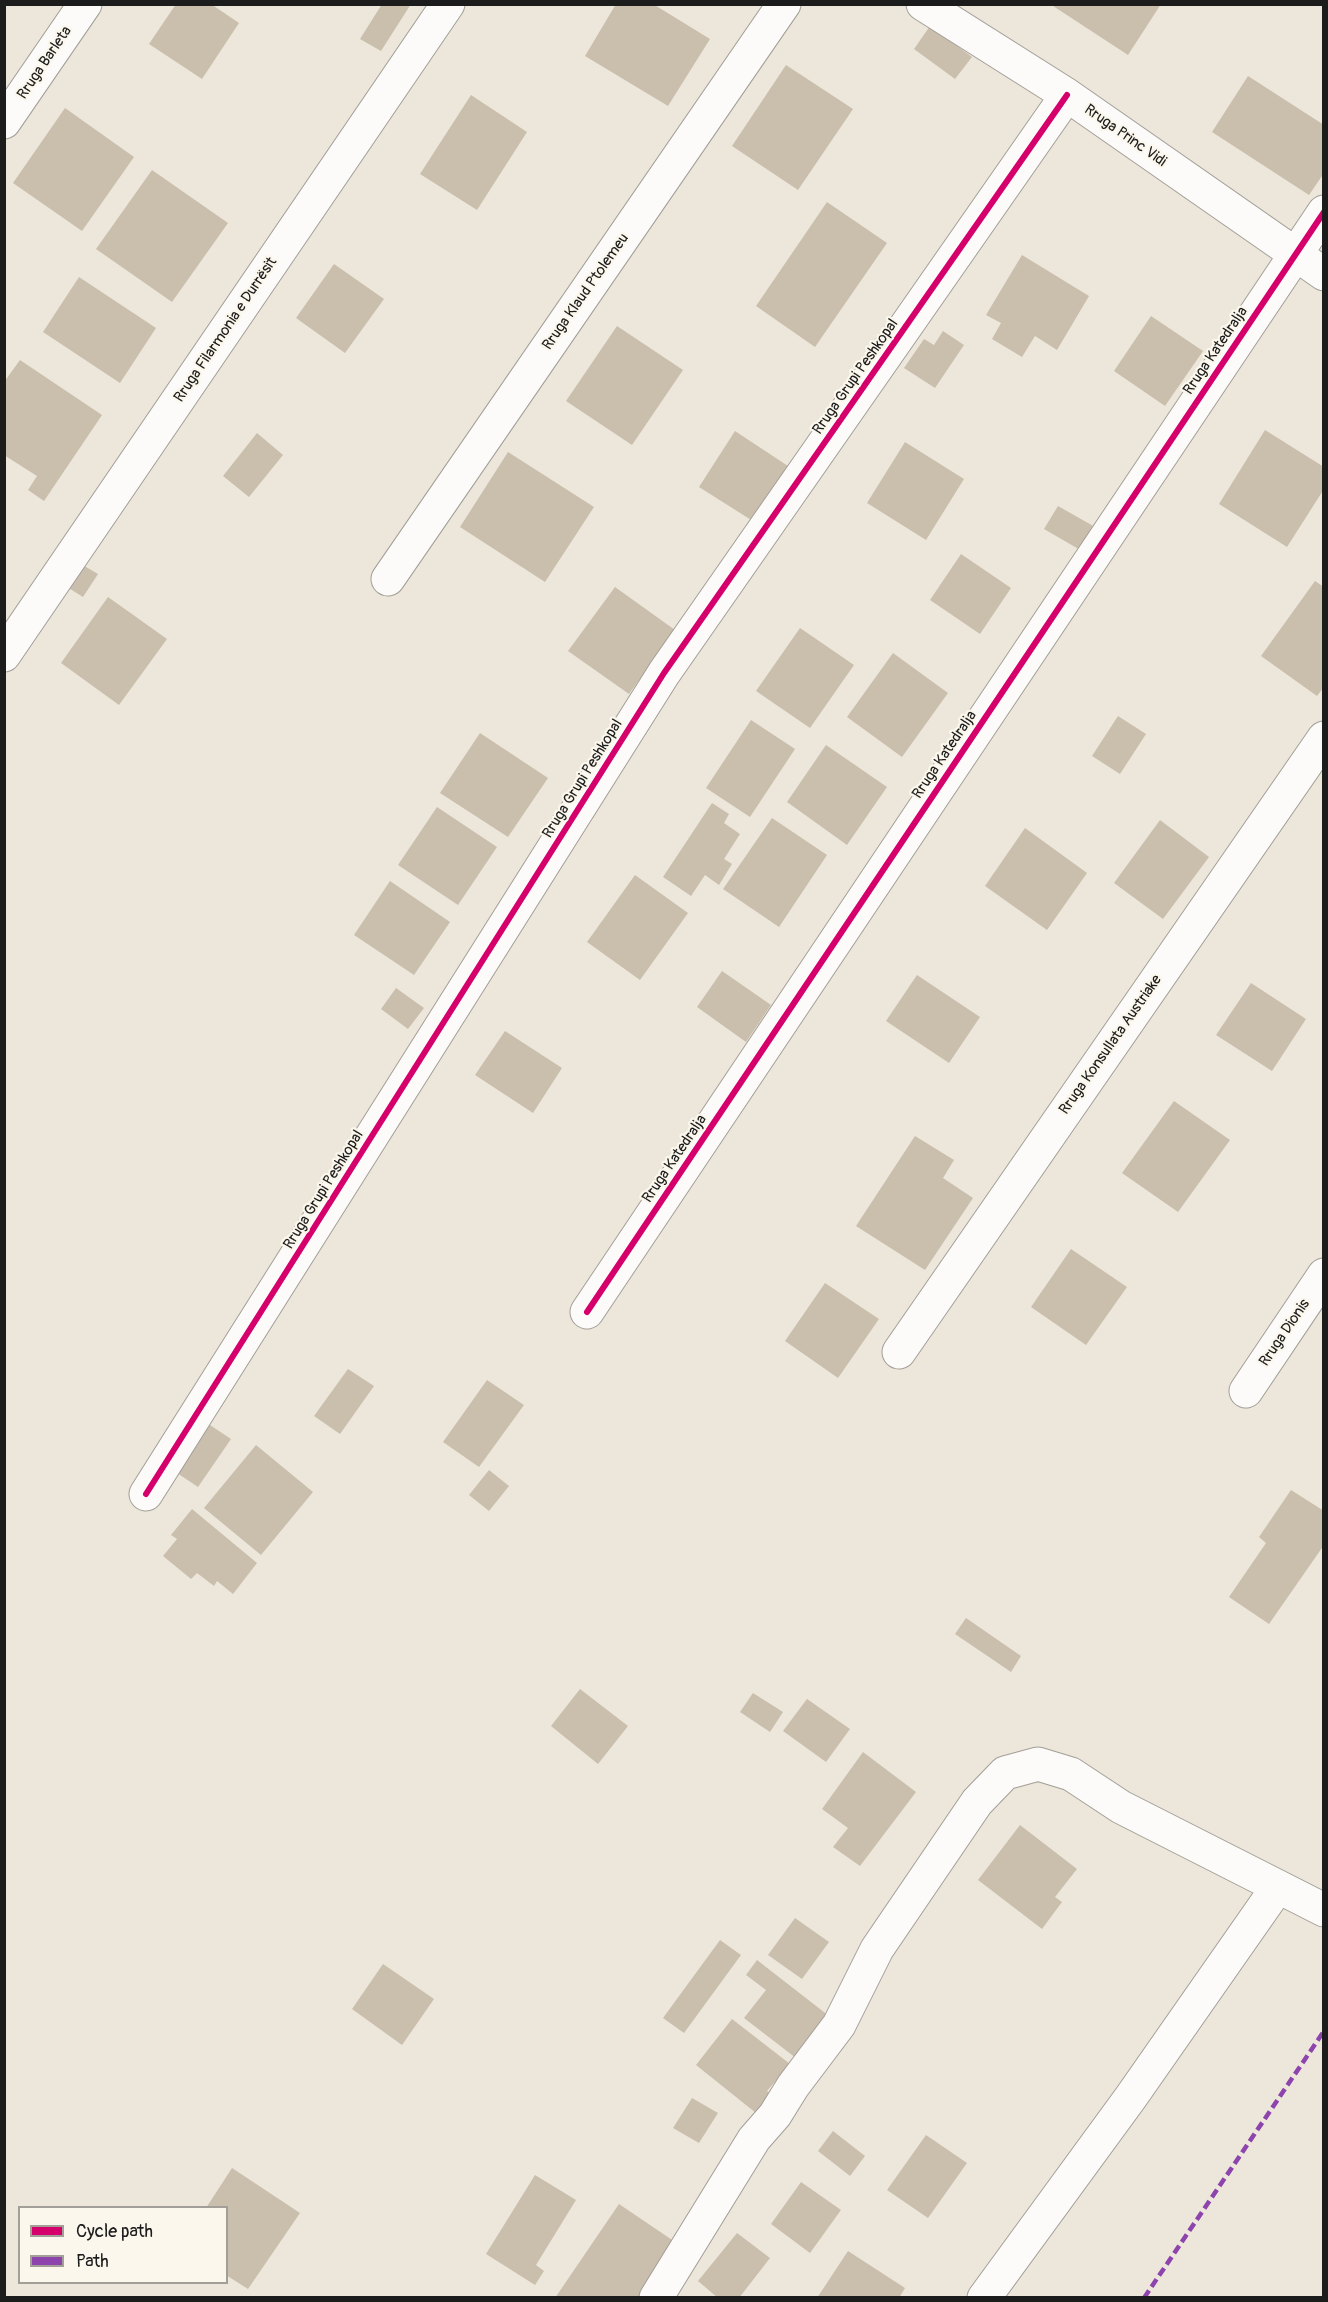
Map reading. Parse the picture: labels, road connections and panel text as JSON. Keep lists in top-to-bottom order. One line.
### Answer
{"streets":{"street":["Rruga Barleta","Rruga Princ Vidi","Rruga Klaud Ptolemeu","Rruga Filarmonia e Durrësit","Rruga Katedralja","Rruga Grupi Peshkopal","Rruga Konsullata Austriake","Rruga Dionis"]},"crossings":[["Rruga Princ Vidi","Rruga Katedralja"],["Rruga Princ Vidi","Rruga Grupi Peshkopal"]],"legend":["Cycle path","Path"]}
